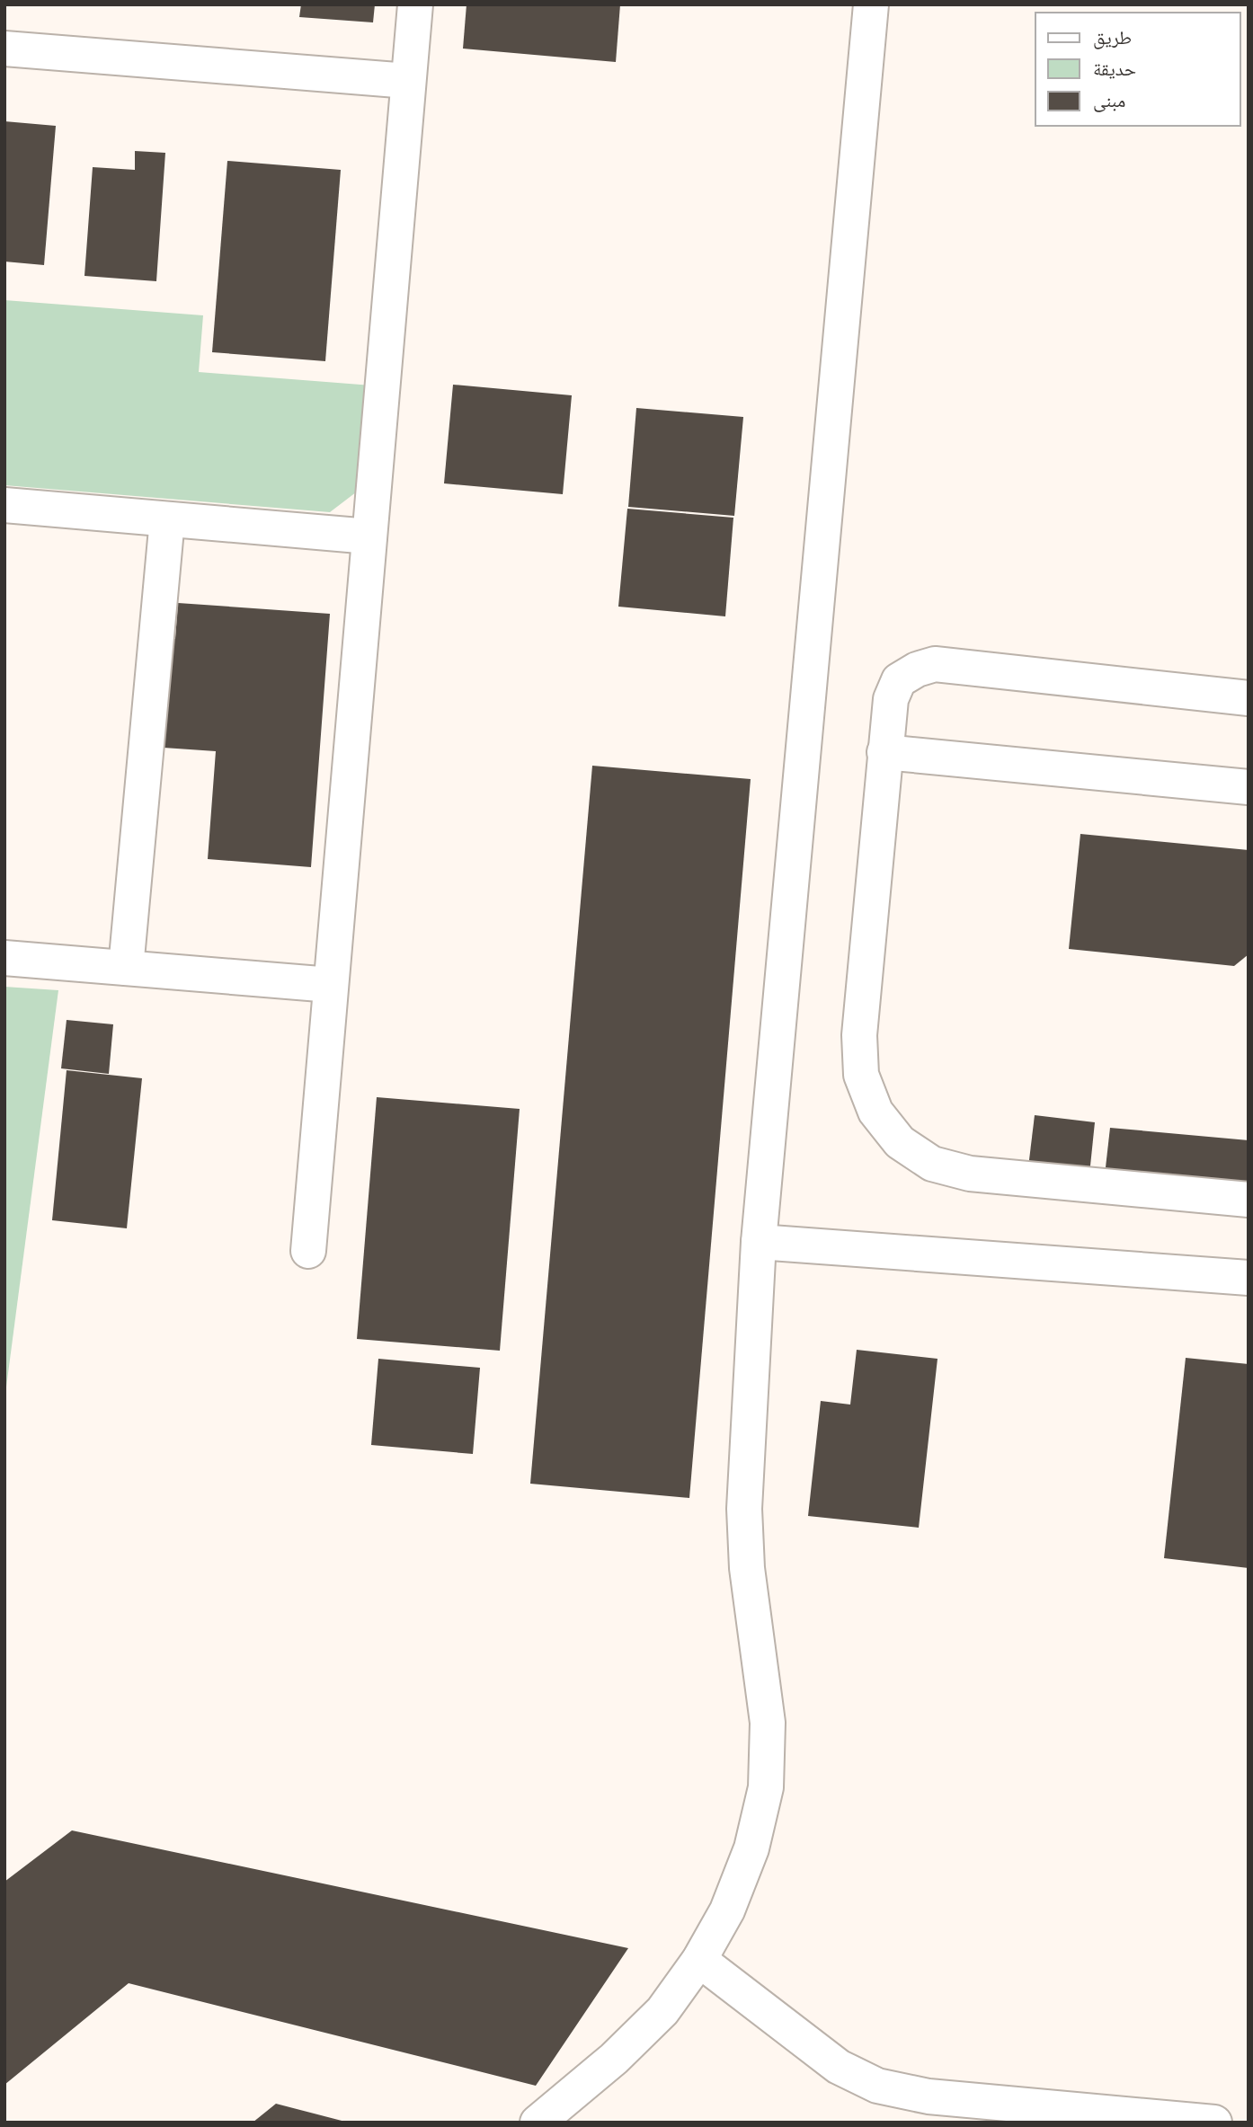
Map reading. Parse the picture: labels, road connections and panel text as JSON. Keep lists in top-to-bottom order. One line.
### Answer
{"legend":["طريق","حديقة","مبنى"]}
